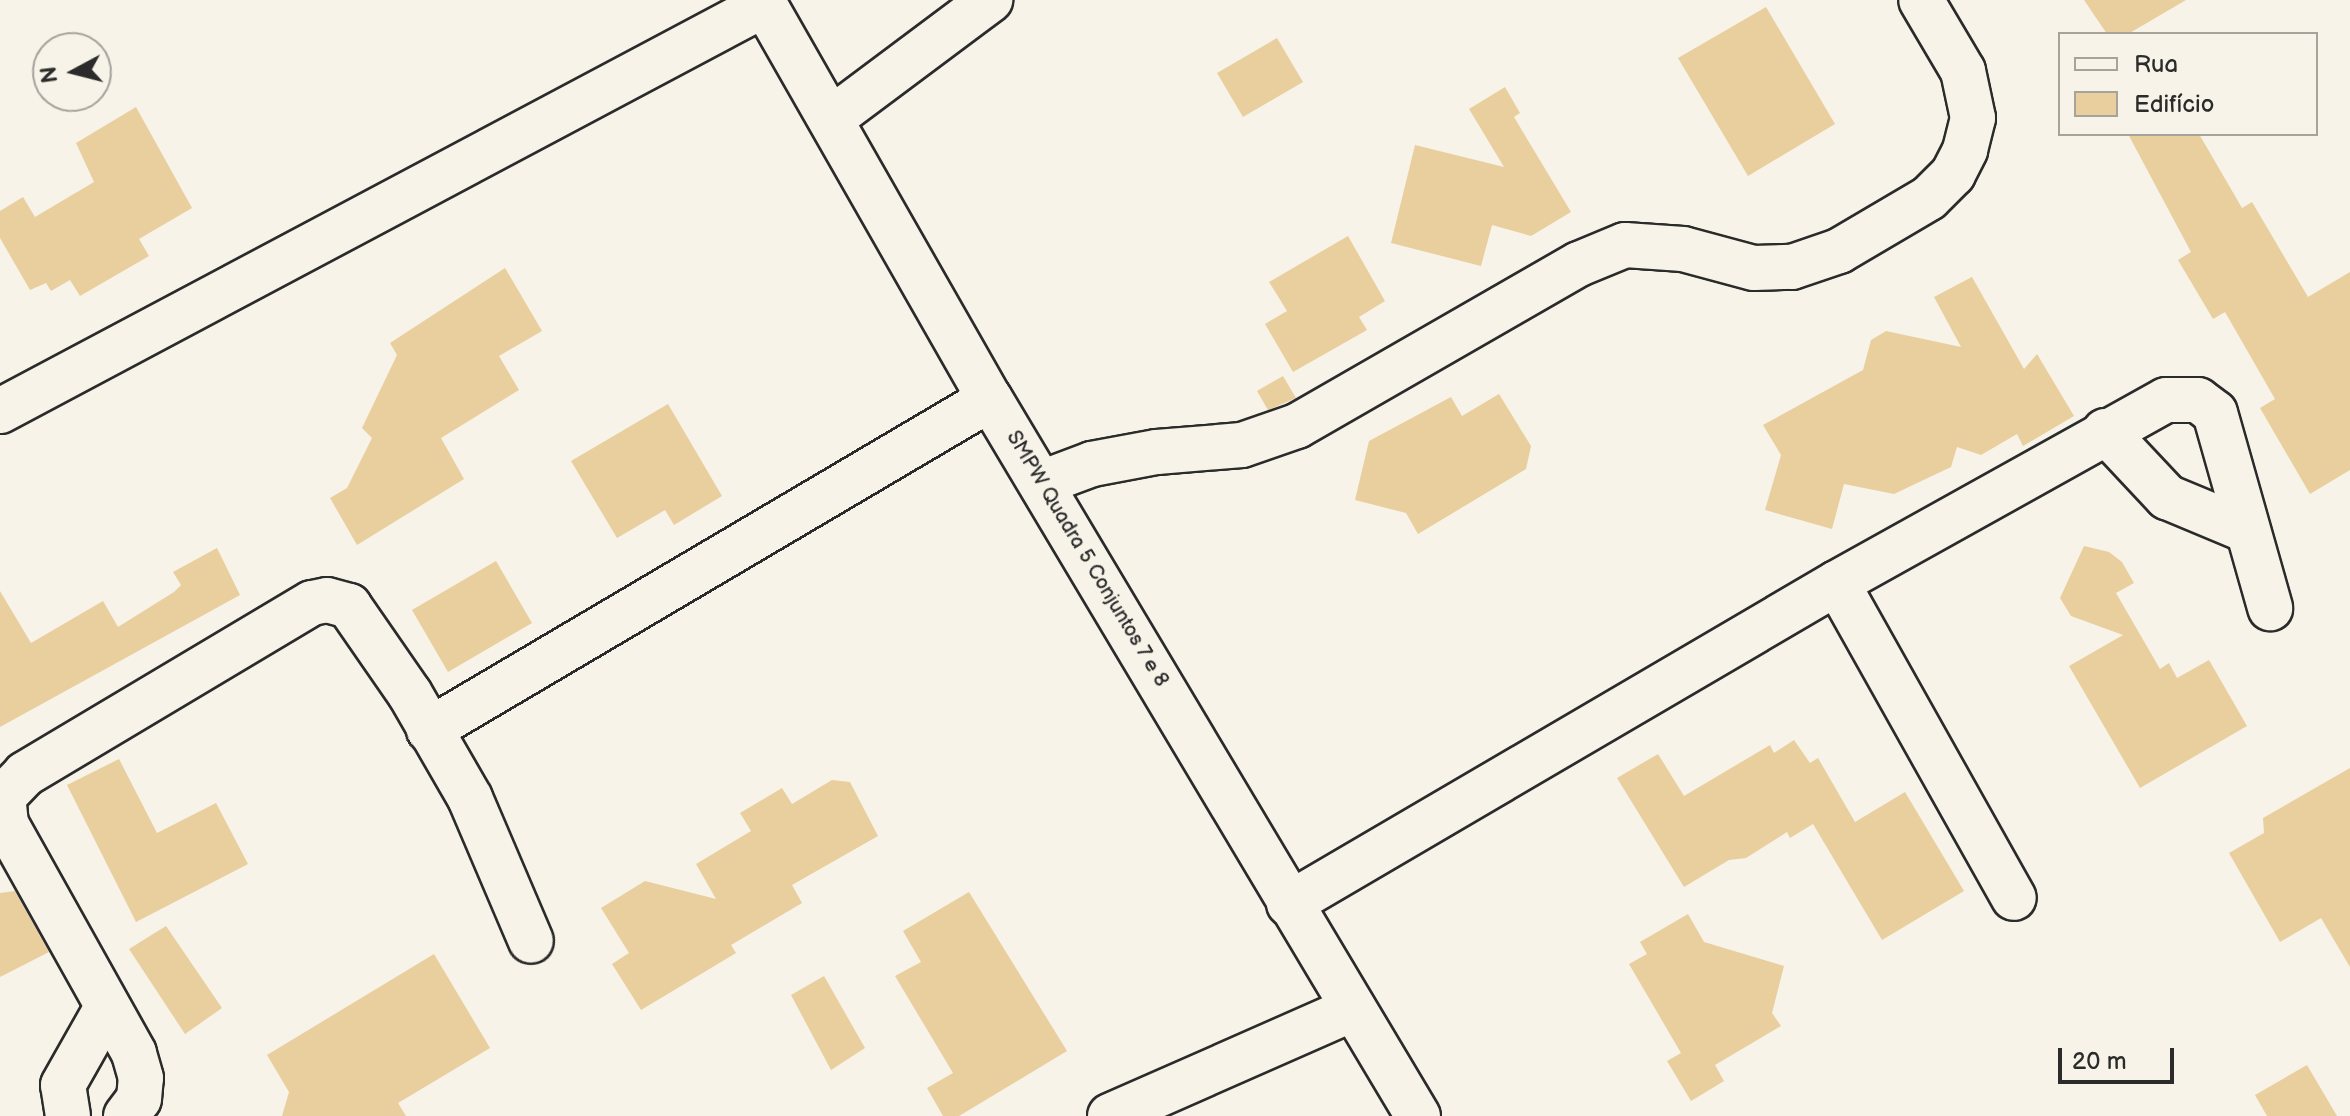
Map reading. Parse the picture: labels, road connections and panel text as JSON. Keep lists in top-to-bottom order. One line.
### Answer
{"streets":{"street":["SMPW Quadra 5 Conjuntos 7 e 8"]},"legend":["Rua","Edifício"],"scale_bar":"20 m","north":"left"}
